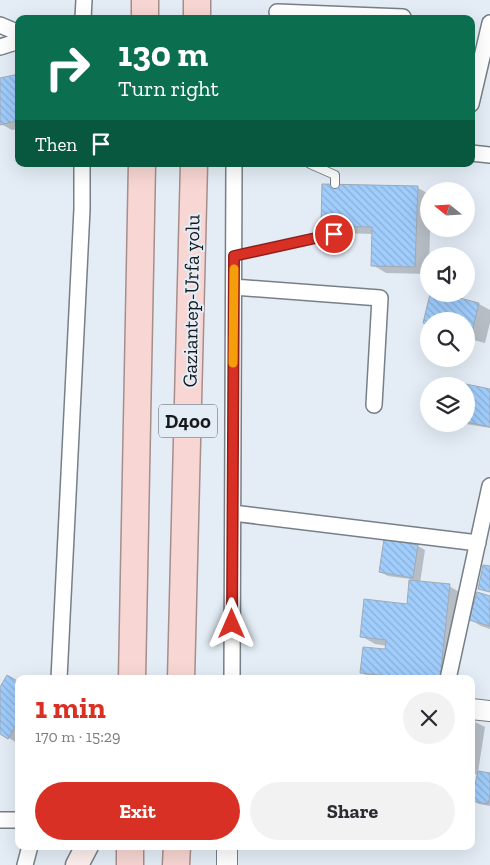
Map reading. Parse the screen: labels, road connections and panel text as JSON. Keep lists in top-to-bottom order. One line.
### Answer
{"streets":{"highway":["Gaziantep-Urfa yolu","D400"]},"north":"left","page":{"turn":["130 m","Turn right"],"then":"Then","heading":["1 min","170 m · 15:29"],"buttons":["Exit","Share"]}}
